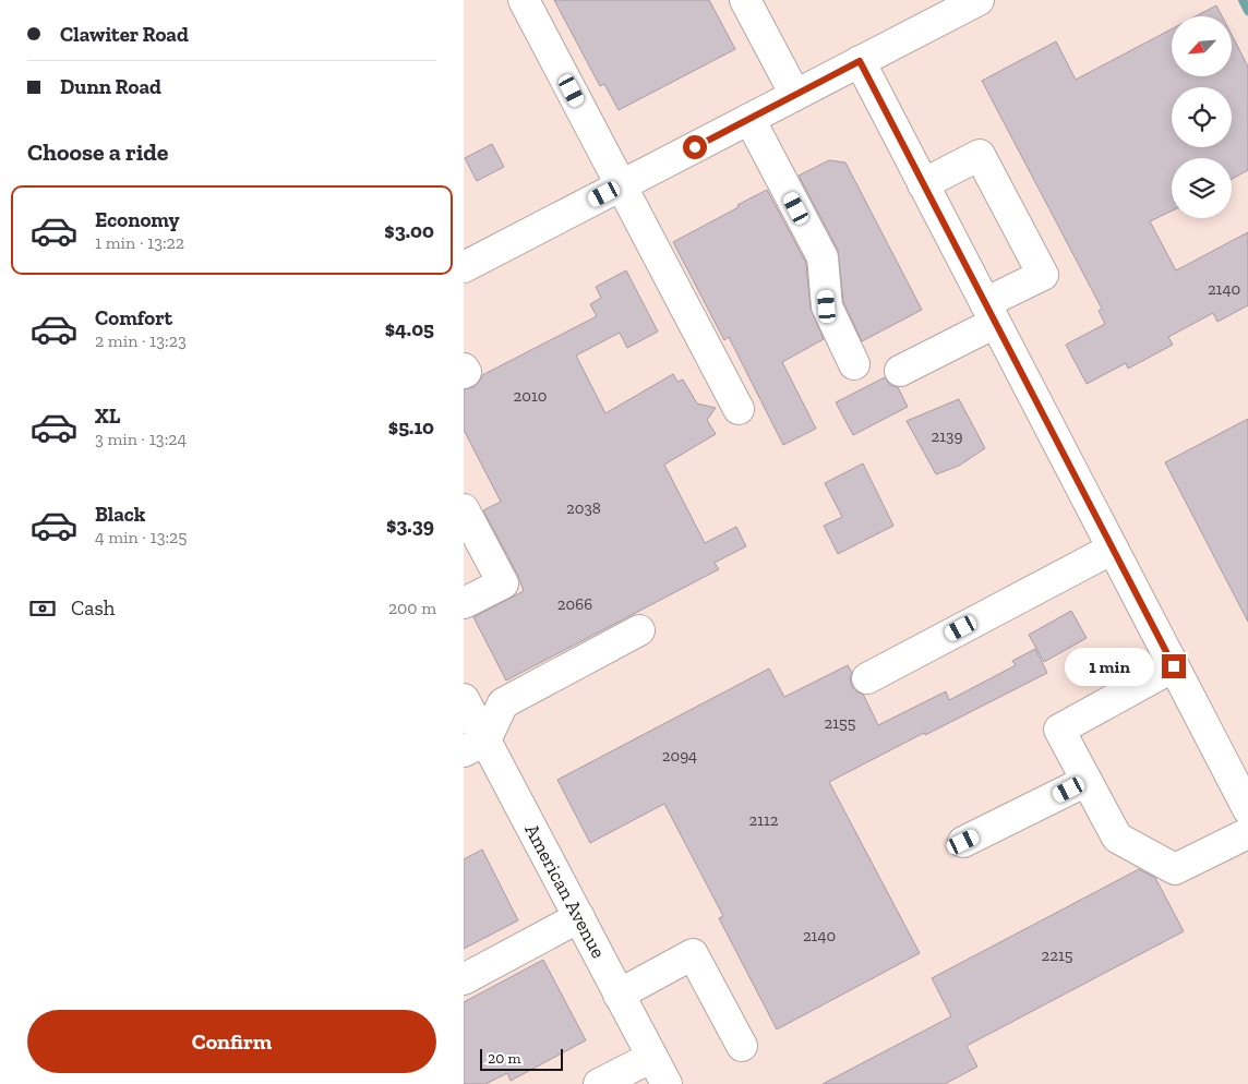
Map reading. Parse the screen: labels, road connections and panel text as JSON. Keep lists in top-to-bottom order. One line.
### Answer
{"streets":{"street":["American Avenue"]},"house_numbers":["2140","2010","2139","2038","2066","2155","2094","2112","2140","2215"],"scale_bar":"20 m","north":"bottom left","page":{"banner":["Clawiter Road","Dunn Road"],"heading":"Choose a ride","list":[{"name":"Economy","note":"1 min · 13:22","value":"$3.00"},{"name":"Comfort","note":"2 min · 13:23","value":"$4.05"},{"name":"XL","note":"3 min · 13:24","value":"$5.10"},{"name":"Black","note":"4 min · 13:25","value":"$3.39"}],"pay":["Cash","200 m"],"bubble":"1 min","buttons":"Confirm","scale":"20 m"}}
